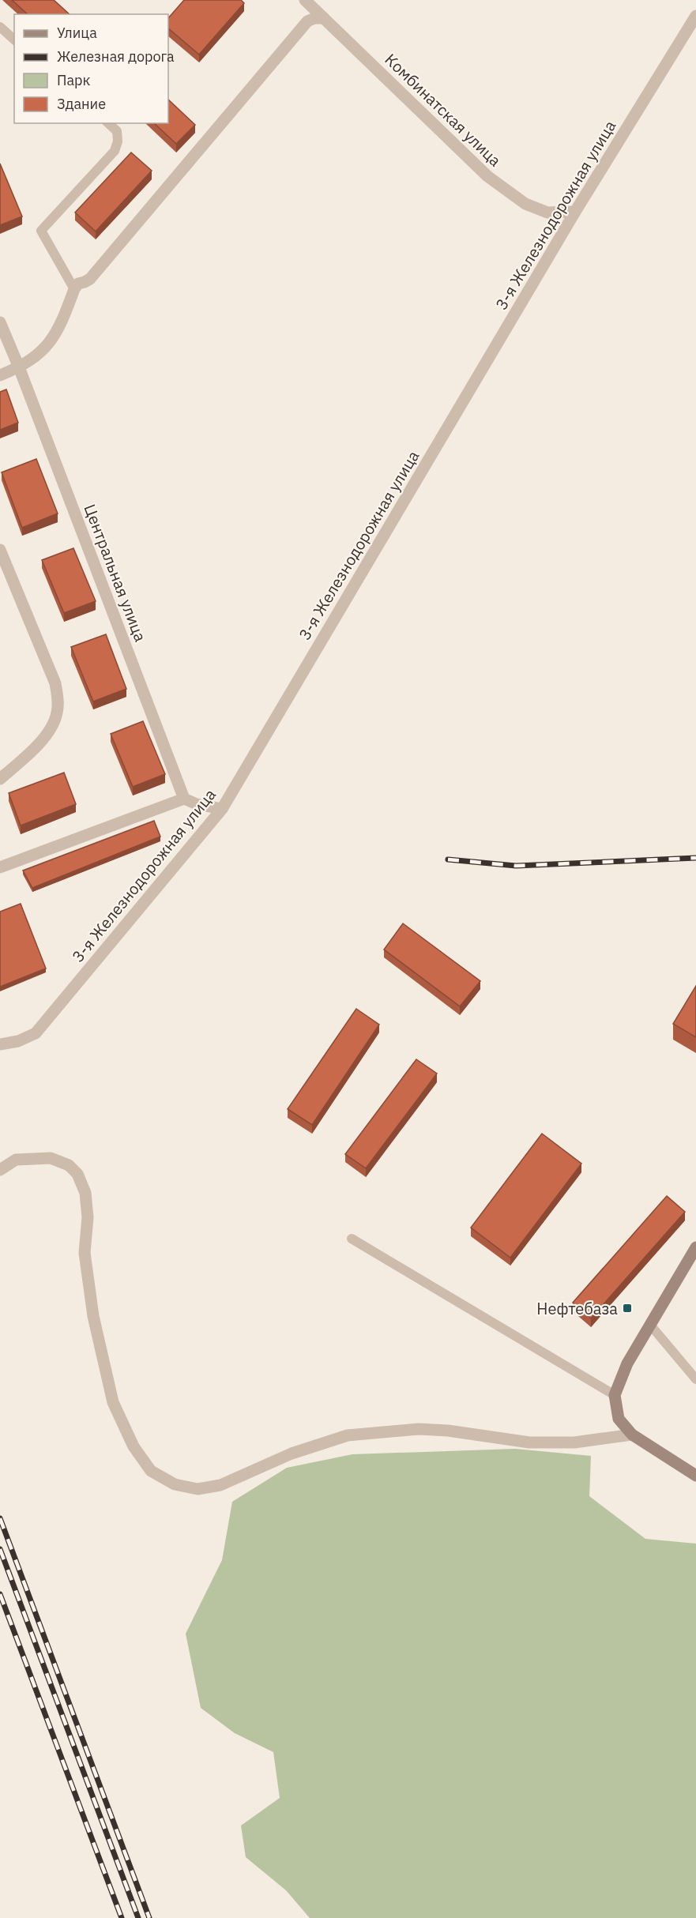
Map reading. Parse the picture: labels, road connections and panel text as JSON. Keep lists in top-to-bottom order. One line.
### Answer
{"streets":{"street":["Комбинатская улица","3-я Железнодорожная улица","Центральная улица"]},"crossings":[["Комбинатская улица","3-я Железнодорожная улица"]],"places":{"transit":["Нефтебаза"]},"legend":["Улица","Железная дорога","Парк","Здание"]}
